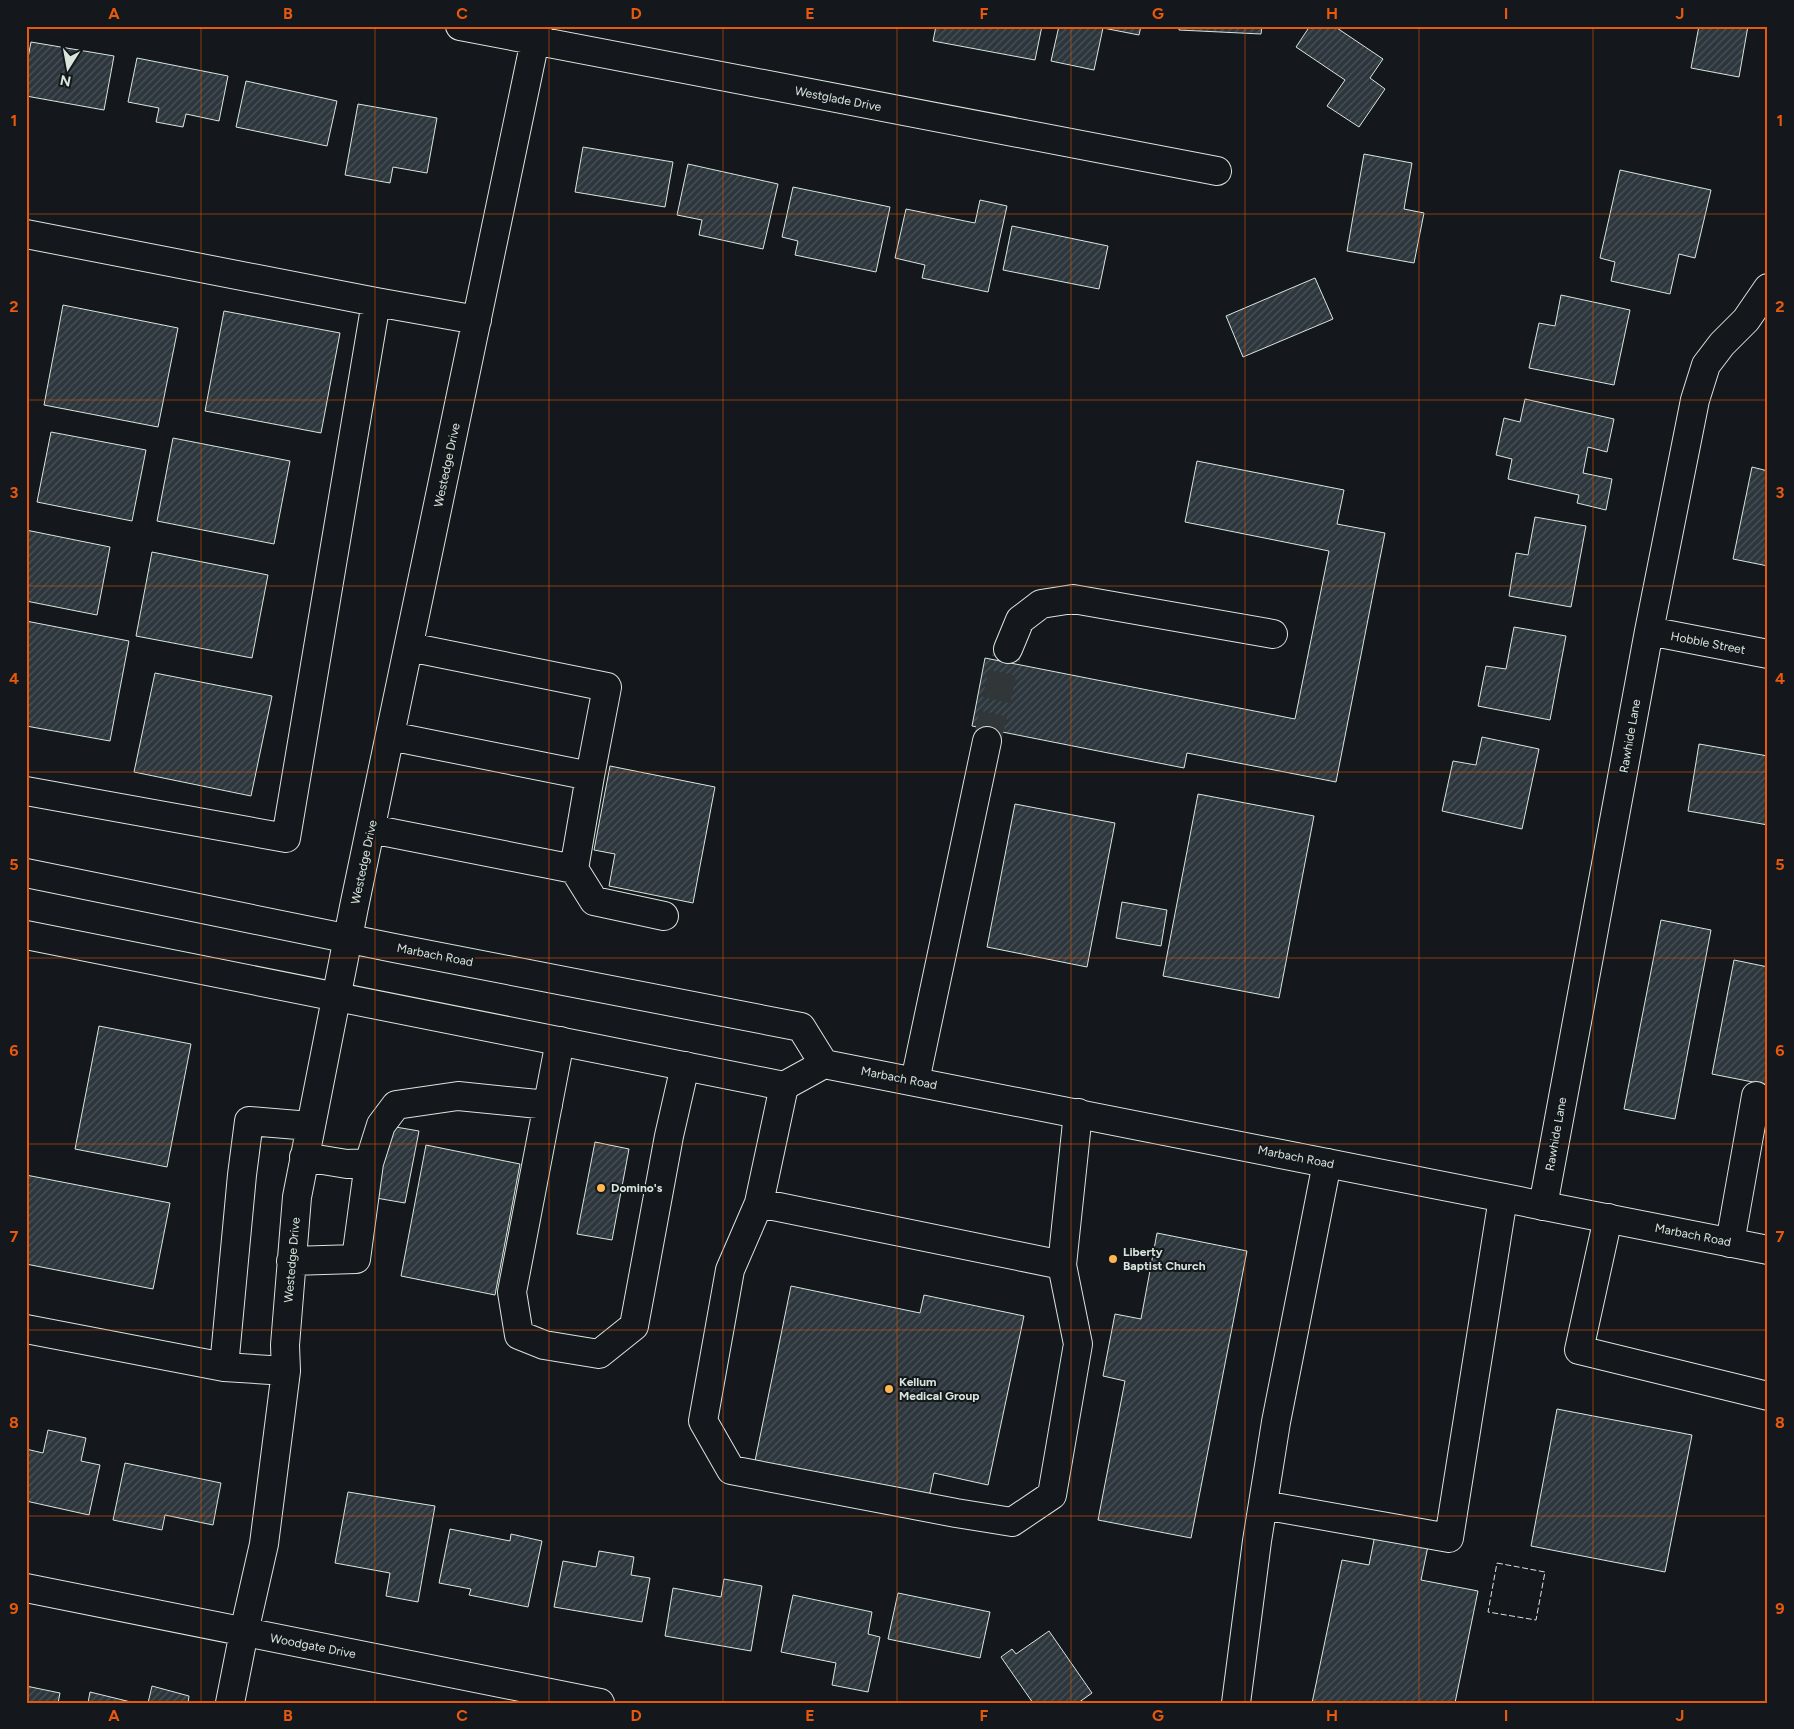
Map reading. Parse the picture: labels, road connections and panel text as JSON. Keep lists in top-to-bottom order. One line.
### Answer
{"streets":{"street":["Westglade Drive","Westedge Drive","Hobble Street","Rawhide Lane","Marbach Road","Woodgate Drive"]},"crossings":[["Westglade Drive","Westedge Drive"],["Westedge Drive","Marbach Road"],["Westedge Drive","Woodgate Drive"],["Hobble Street","Rawhide Lane"],["Rawhide Lane","Marbach Road"]],"places":["Domino's","Liberty Baptist Church","Kellum Medical Group"],"north":"bottom","grid":{"columns":["A","B","C","D","E","F","G","H","I","J"],"rows":["1","2","3","4","5","6","7","8","9"]}}
